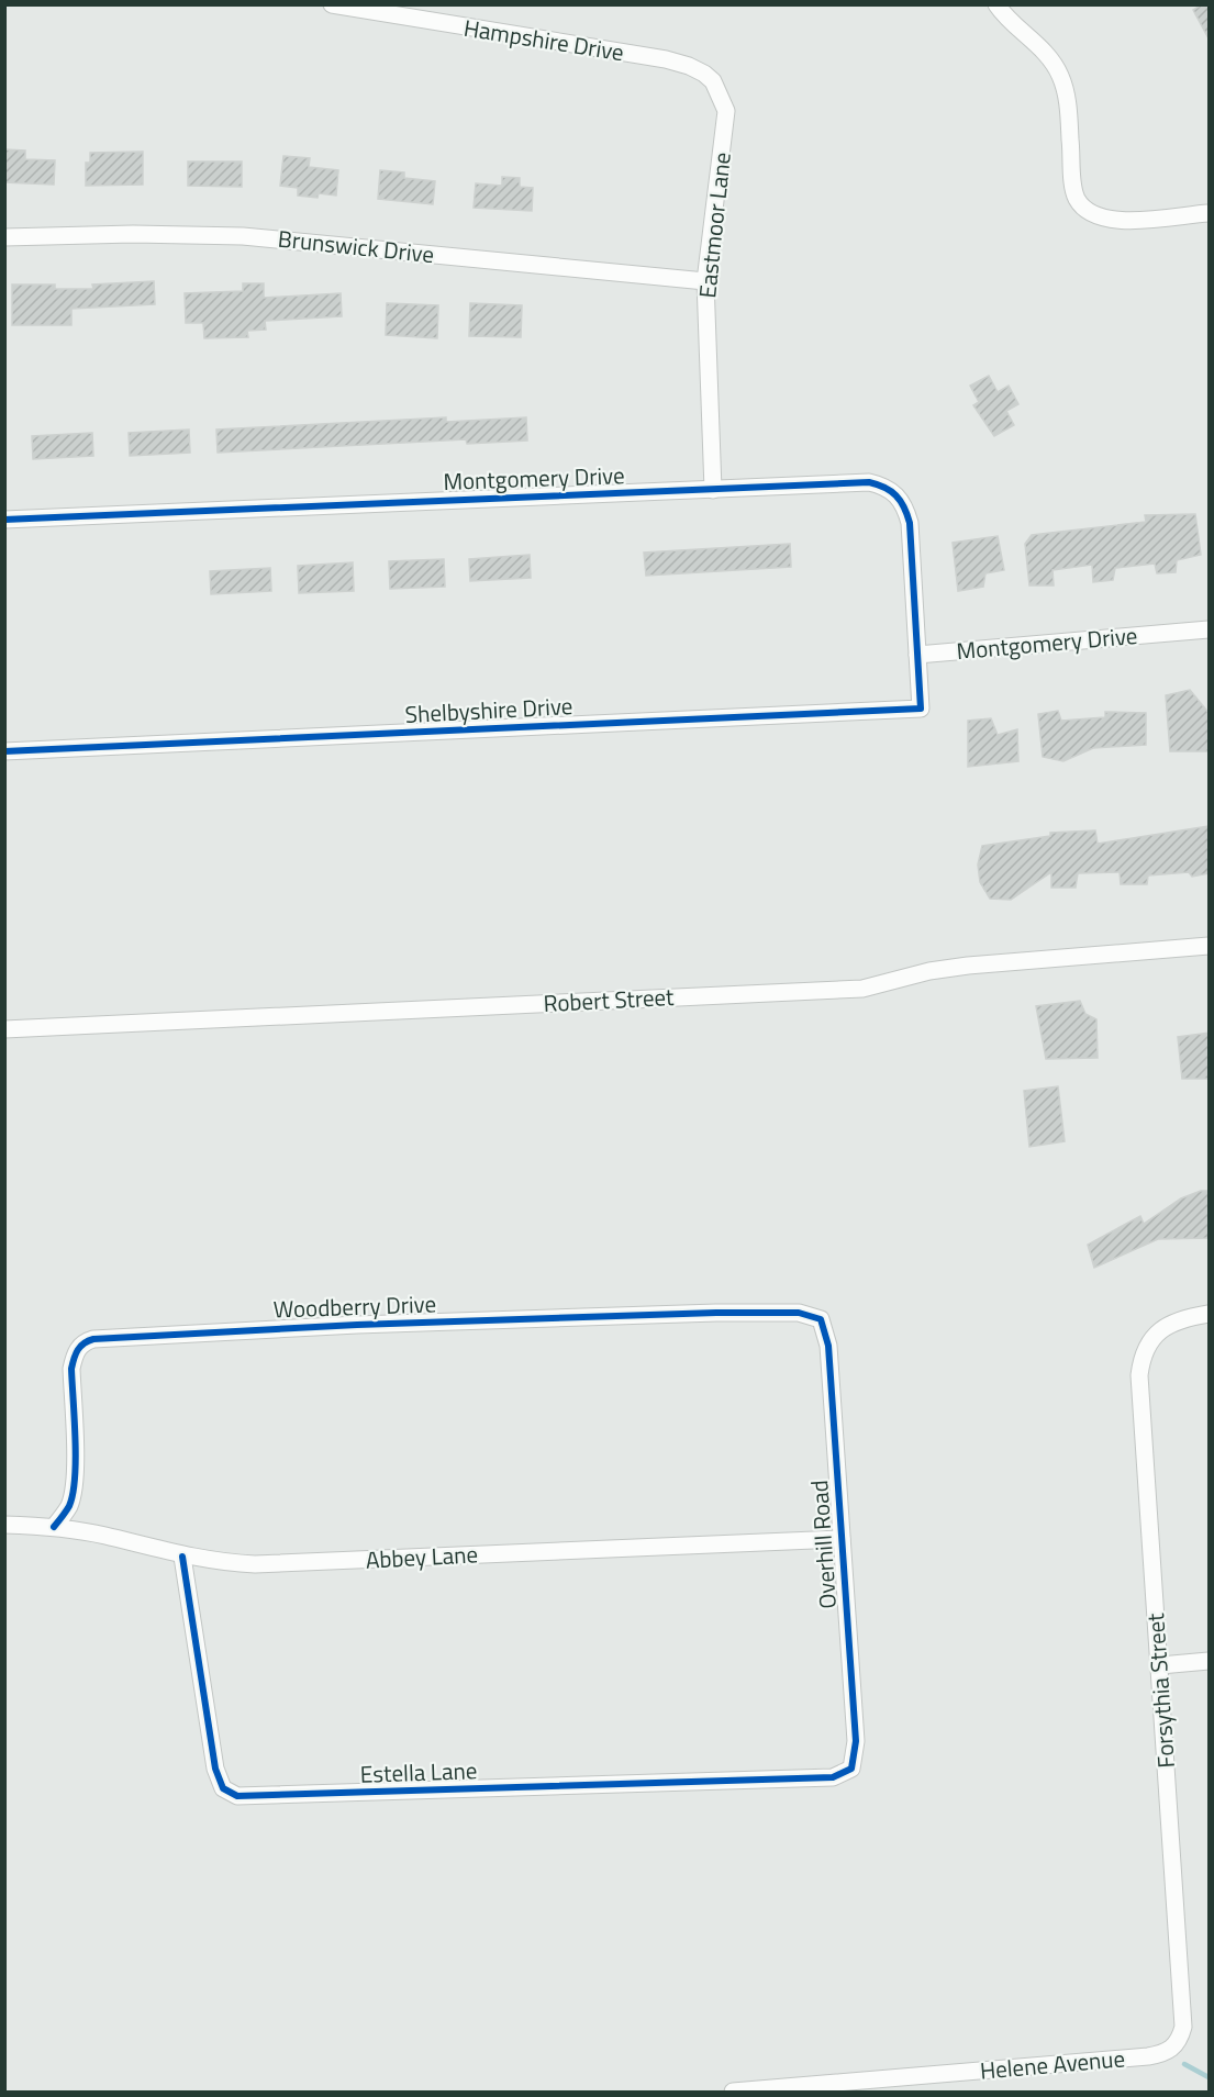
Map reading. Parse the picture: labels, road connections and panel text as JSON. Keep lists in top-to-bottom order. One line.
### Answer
{"streets":{"street":["Hampshire Drive","Eastmoor Lane","Brunswick Drive","Montgomery Drive","Shelbyshire Drive","Robert Street","Woodberry Drive","Overhill Road","Abbey Lane","Forsythia Street","Estella Lane","Helene Avenue"]},"crossings":[["Hampshire Drive","Eastmoor Lane"],["Eastmoor Lane","Brunswick Drive"],["Eastmoor Lane","Montgomery Drive"],["Montgomery Drive","Shelbyshire Drive"],["Woodberry Drive","Overhill Road"],["Woodberry Drive","Abbey Lane"],["Overhill Road","Abbey Lane"],["Overhill Road","Estella Lane"],["Abbey Lane","Estella Lane"],["Forsythia Street","Helene Avenue"]]}
